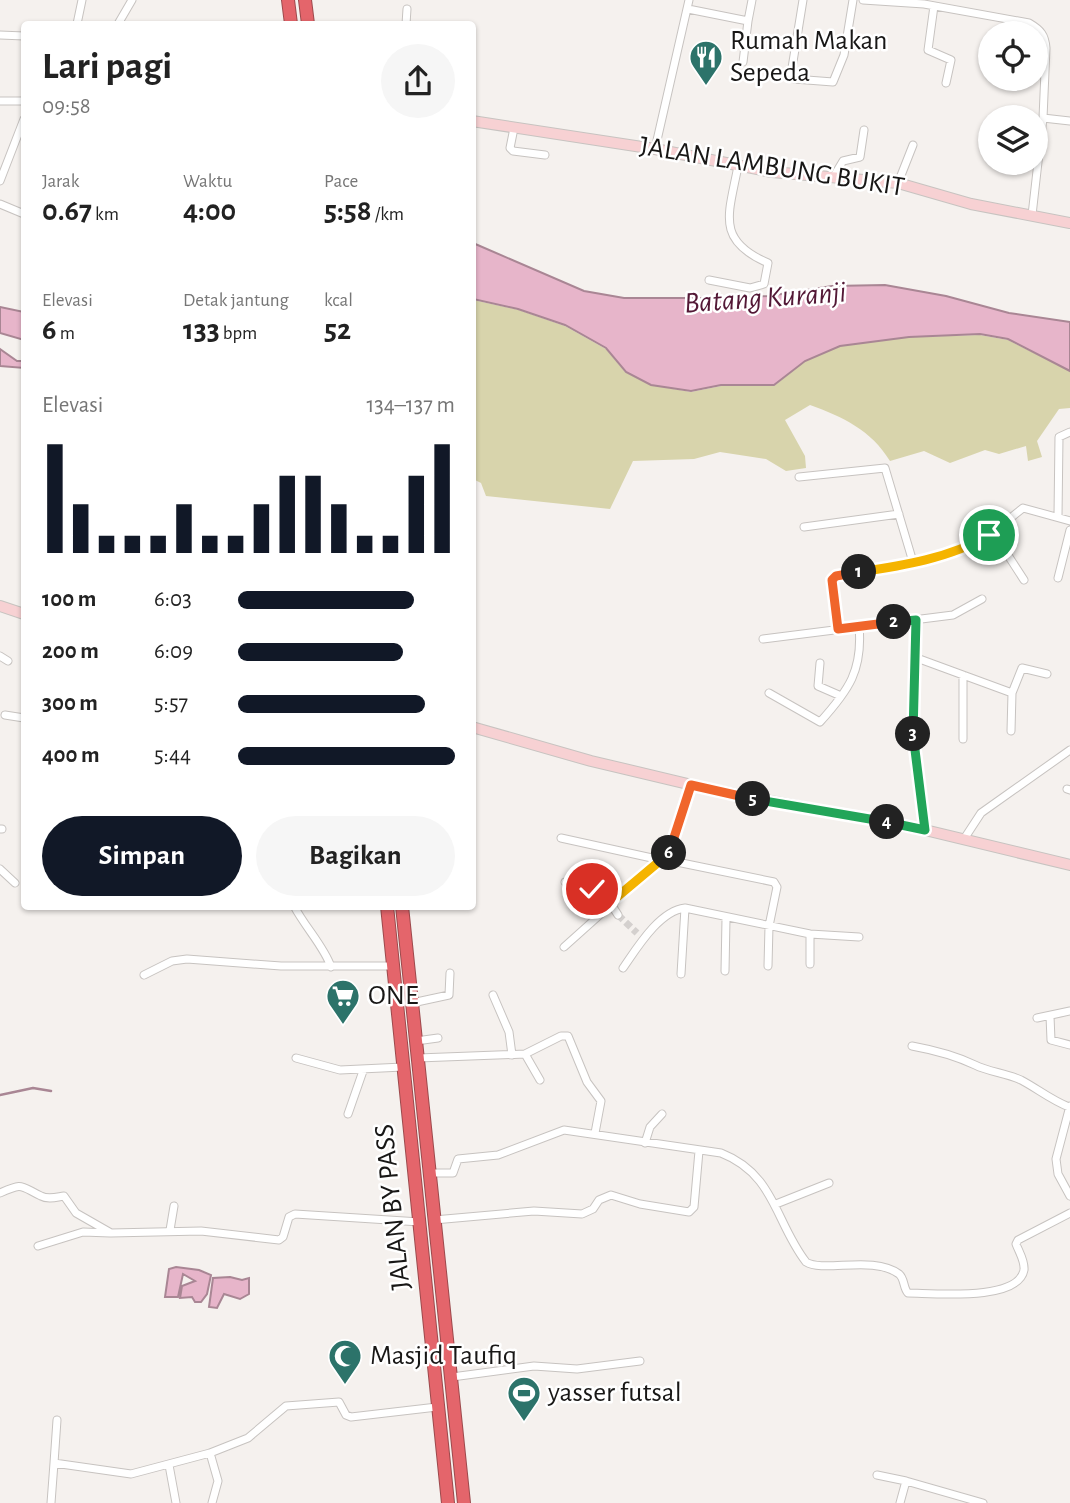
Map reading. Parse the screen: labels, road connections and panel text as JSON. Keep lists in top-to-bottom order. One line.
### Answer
{"streets":{"highway":["JALAN BY PASS"],"street":["JALAN LAMBUNG BUKIT"]},"water":["Batang Kuranji"],"places":{"restaurant":["Rumah Makan Sepeda"],"supermarket":["ONE"],"mosque":["Masjid Taufiq"],"sports":["yasser futsal"]},"page":{"heading":["Lari pagi","09:58"],"stats":[["Jarak","0.67 km"],["Waktu","4:00"],["Pace","5:58 /km"],["Elevasi","6 m"],["Detak jantung","133 bpm"],["kcal","52"]],"chart":["Elevasi","134–137 m"],"pins":["1","2","3","5","4","6"],"list":[{"name":"100 m","note":"6:03"},{"name":"200 m","note":"6:09"},{"name":"300 m","note":"5:57"},{"name":"400 m","note":"5:44"}],"buttons":["Simpan","Bagikan"]}}
